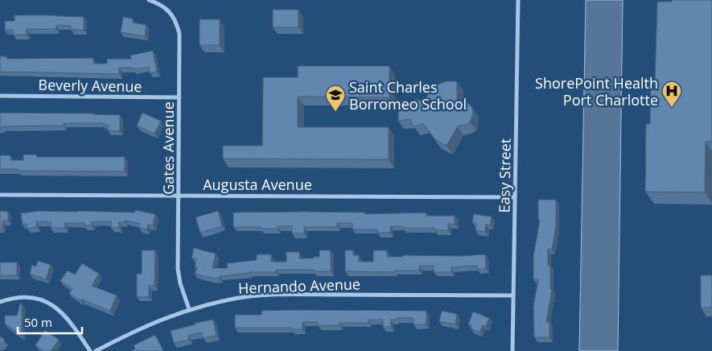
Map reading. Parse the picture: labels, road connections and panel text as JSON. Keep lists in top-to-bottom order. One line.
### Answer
{"streets":{"street":["Beverly Avenue","Gates Avenue","Easy Street","Augusta Avenue","Hernando Avenue"]},"crossings":[["Beverly Avenue","Gates Avenue"],["Gates Avenue","Augusta Avenue"],["Gates Avenue","Hernando Avenue"],["Easy Street","Augusta Avenue"],["Easy Street","Hernando Avenue"]],"places":{"hospital":["ShorePoint Health Port Charlotte"],"school or university":["Saint Charles Borromeo School"]},"scale_bar":"50 m"}
